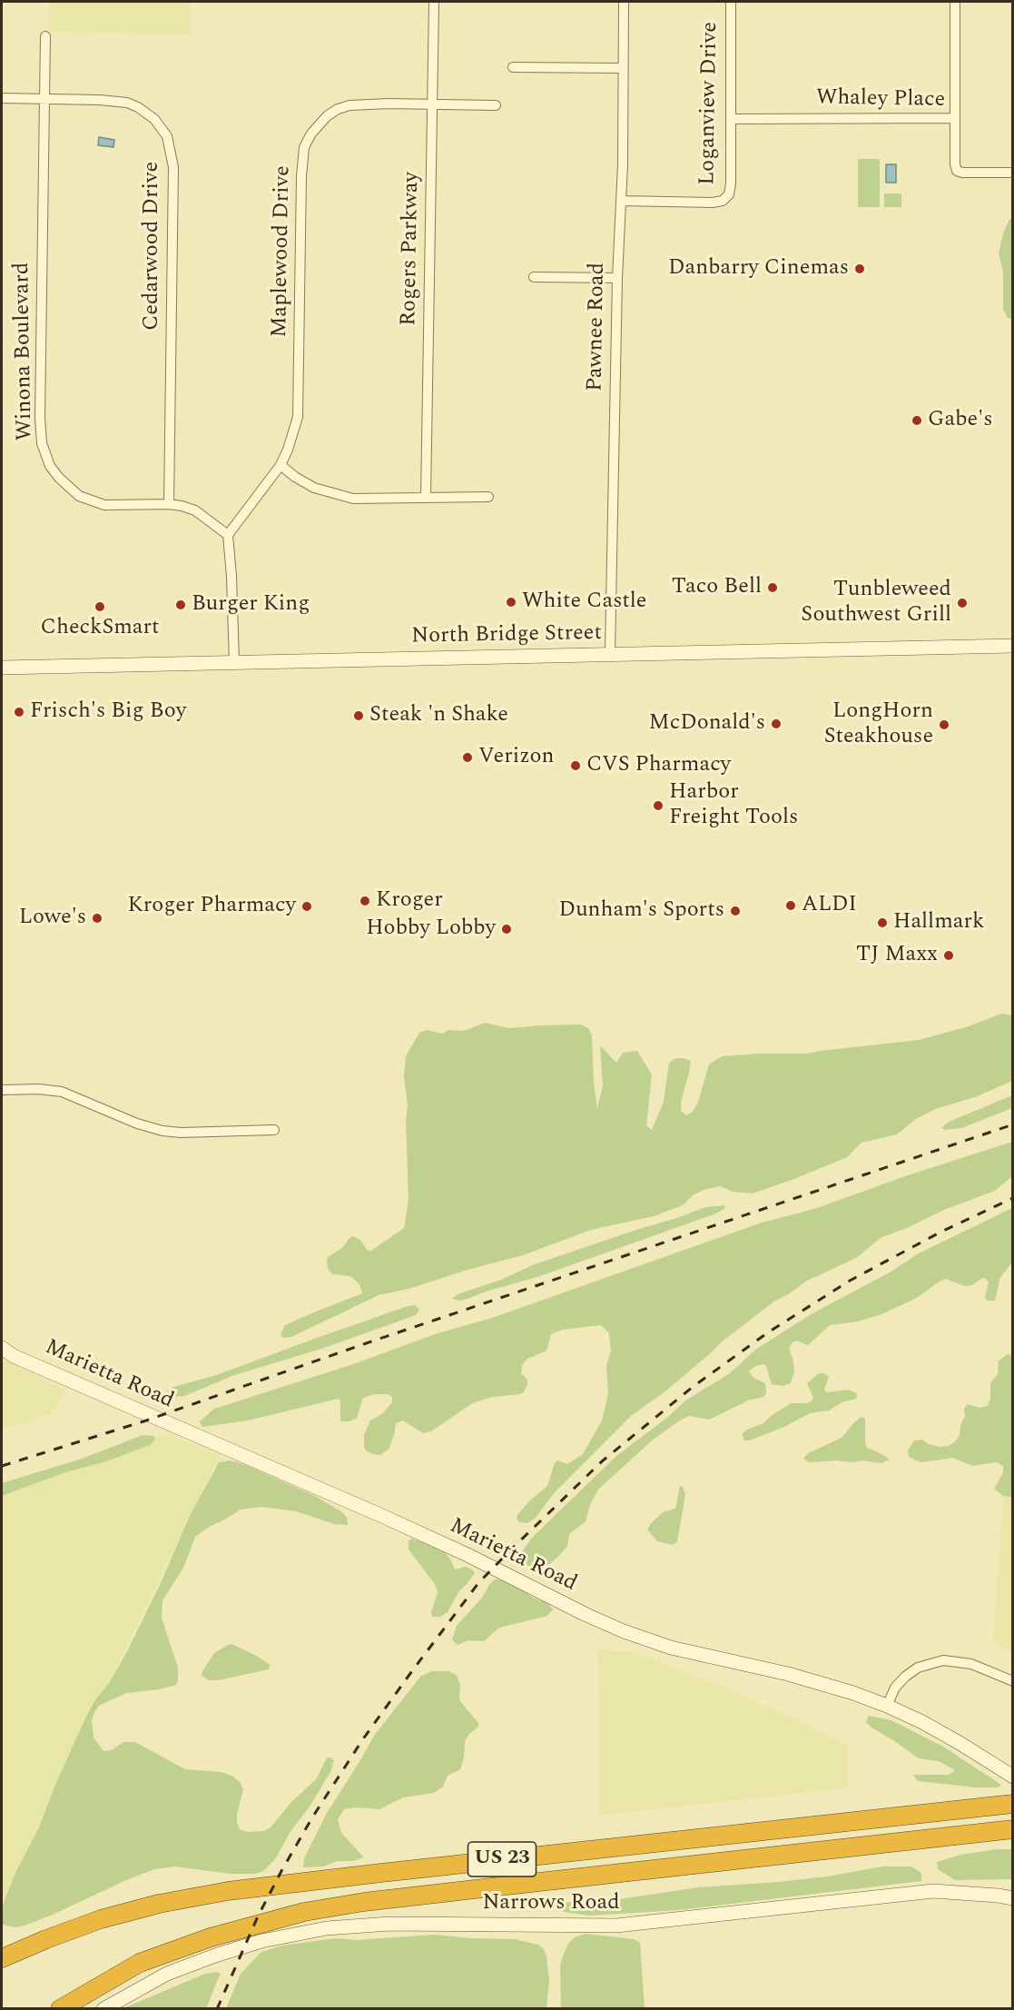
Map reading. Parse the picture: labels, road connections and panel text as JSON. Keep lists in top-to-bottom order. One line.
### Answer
{"streets":{"highway":["US 23"],"street":["Whaley Place","Loganview Drive","Cedarwood Drive","Rogers Parkway","Maplewood Drive","Pawnee Road","Winona Boulevard","North Bridge Street","Marietta Road","Narrows Road"]},"crossings":[["Whaley Place","Loganview Drive"],["Loganview Drive","Pawnee Road"],["Cedarwood Drive","Winona Boulevard"],["Rogers Parkway","Maplewood Drive"],["Maplewood Drive","Winona Boulevard"],["Pawnee Road","North Bridge Street"]],"places":["Danbarry Cinemas","Gabe's","Taco Bell","White Castle","Tunbleweed Southwest Grill","Burger King","CheckSmart","Frisch's Big Boy","Steak 'n Shake","McDonald's","LongHorn Steakhouse","Verizon","CVS Pharmacy","Harbor Freight Tools","Kroger","ALDI","Kroger Pharmacy","Dunham's Sports","Lowe's","Hallmark","Hobby Lobby","TJ Maxx"]}
